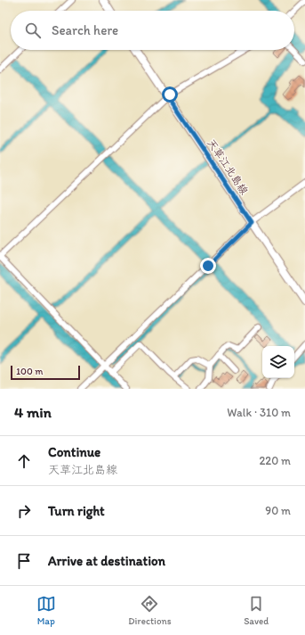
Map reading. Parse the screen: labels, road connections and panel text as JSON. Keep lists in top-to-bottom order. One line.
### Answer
{"streets":{"street":["天草江北島線"]},"scale_bar":"100 m","page":{"search":"Search here","scale":"100 m","heading":["4 min","Walk · 310 m"],"list":[["Continue","天草江北島線","220 m"],["Turn right","90 m"],"Arrive at destination"],"nav":["Map","Directions","Saved"]}}
